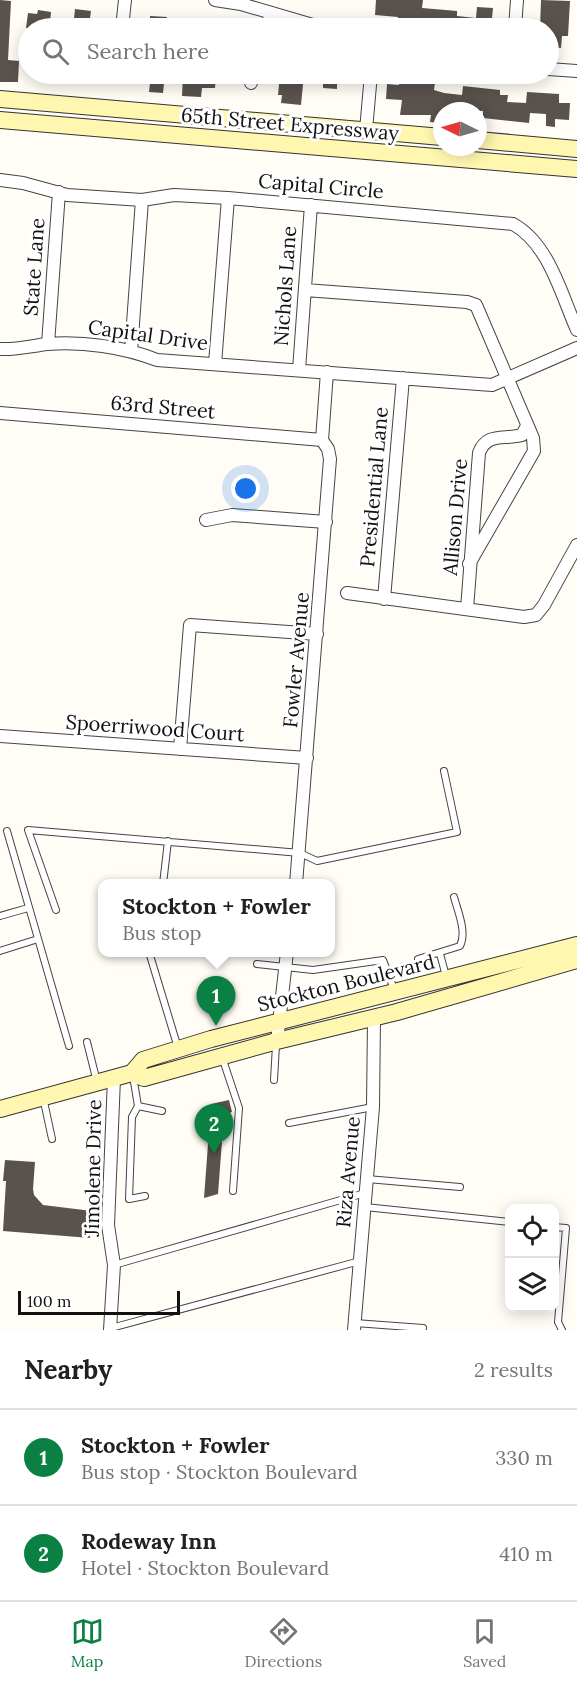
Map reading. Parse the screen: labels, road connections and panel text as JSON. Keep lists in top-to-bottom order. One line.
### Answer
{"streets":{"main road":["65th Street Expressway","Stockton Boulevard"],"street":["Capital Circle","State Lane","Nichols Lane","Capital Drive","63rd Street","Presidential Lane","Allison Drive","Fowler Avenue","Spoerriwood Court","Jimolene Drive","Riza Avenue"]},"crossings":[["Capital Circle","State Lane"],["Capital Circle","Nichols Lane"],["State Lane","Capital Drive"],["Nichols Lane","Capital Drive"],["Capital Drive","Presidential Lane"],["63rd Street","Fowler Avenue"],["Fowler Avenue","Spoerriwood Court"],["Stockton Boulevard","Jimolene Drive"],["Stockton Boulevard","Riza Avenue"]],"scale_bar":"100 m","north":"left","page":{"search":"Search here","popup":["Stockton + Fowler","Bus stop"],"pins":["1","2"],"scale":"100 m","heading":["Nearby","2 results"],"list":[{"mark":"1","name":"Stockton + Fowler","note":"Bus stop · Stockton Boulevard","value":"330 m"},{"mark":"2","name":"Rodeway Inn","note":"Hotel · Stockton Boulevard","value":"410 m"}],"nav":["Map","Directions","Saved"]}}
